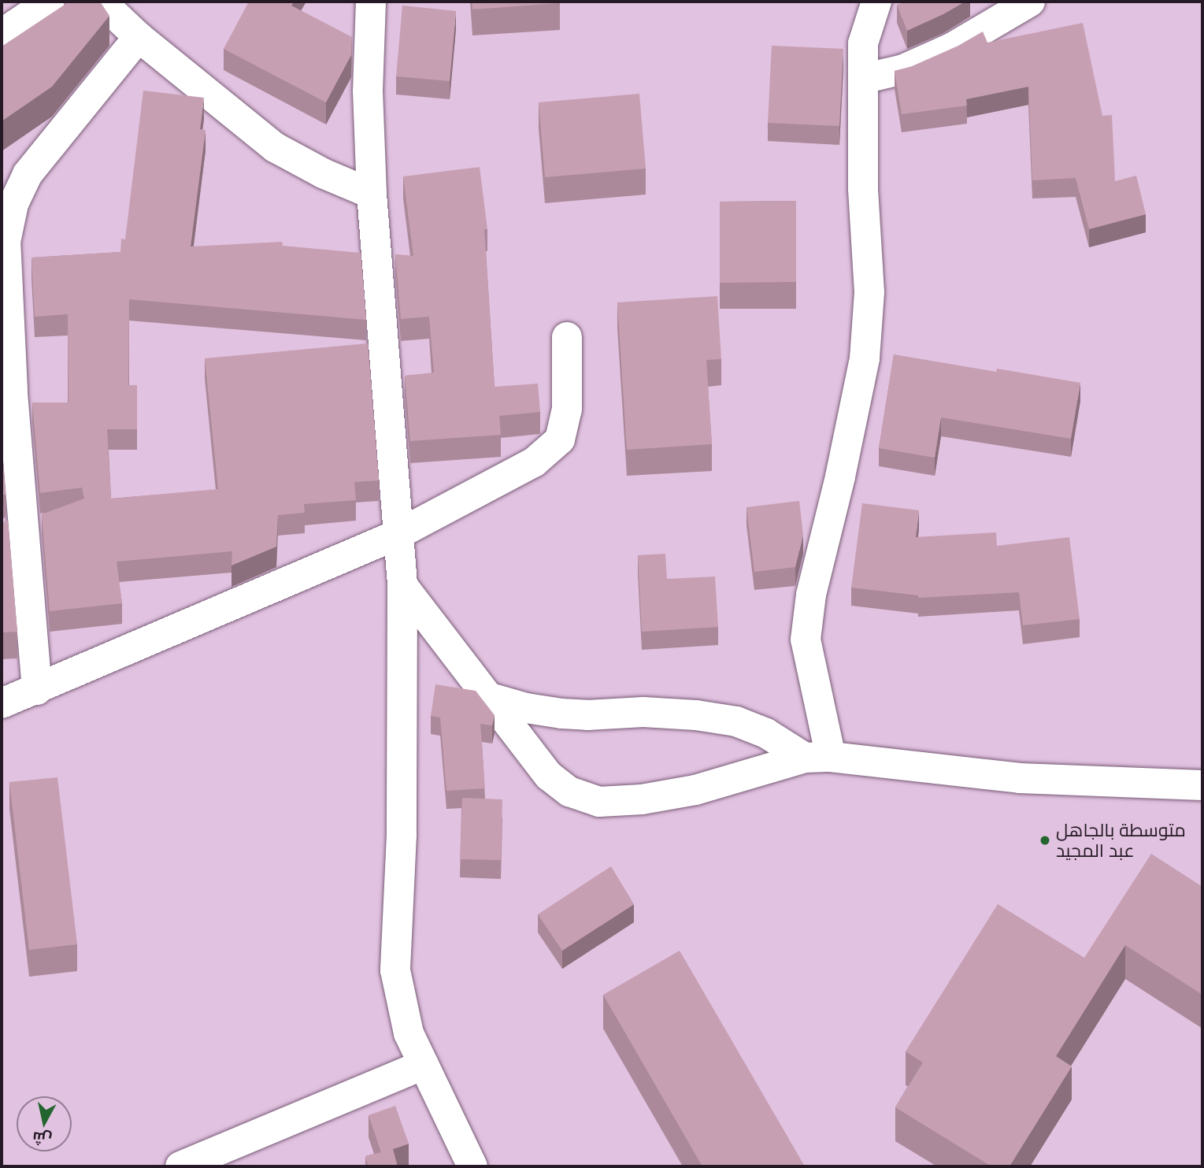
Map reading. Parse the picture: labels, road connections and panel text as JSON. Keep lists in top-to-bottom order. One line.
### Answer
{"places":["متوسطة بالجاهل عبد المجيد"],"north":"bottom"}
